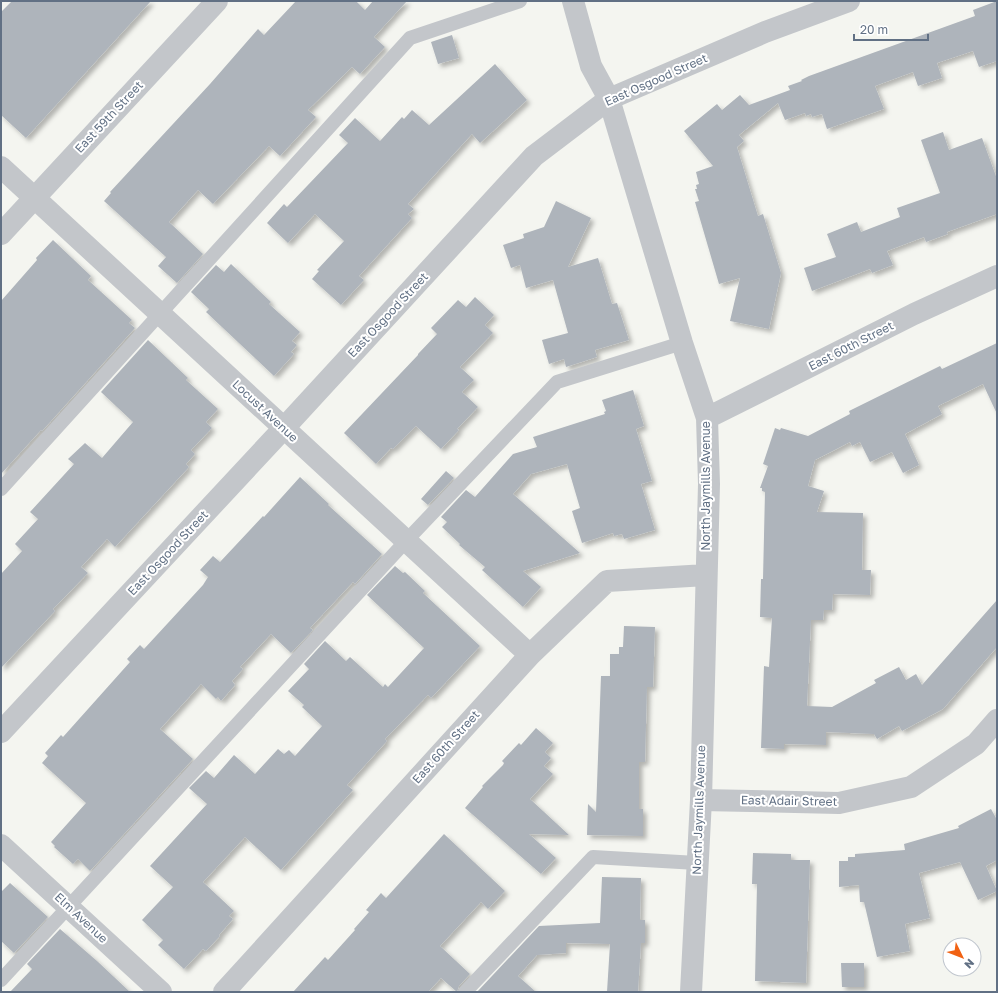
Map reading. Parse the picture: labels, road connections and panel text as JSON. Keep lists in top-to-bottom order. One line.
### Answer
{"streets":{"street":["East Osgood Street","East 59th Street","East 60th Street","Locust Avenue","North Jaymills Avenue","East Adair Street","Elm Avenue"]},"crossings":[["East Osgood Street","Locust Avenue"],["East Osgood Street","North Jaymills Avenue"],["East 59th Street","Locust Avenue"],["East 60th Street","Locust Avenue"],["East 60th Street","North Jaymills Avenue"],["North Jaymills Avenue","East Adair Street"]],"scale_bar":"20 m","north":"bottom right"}
